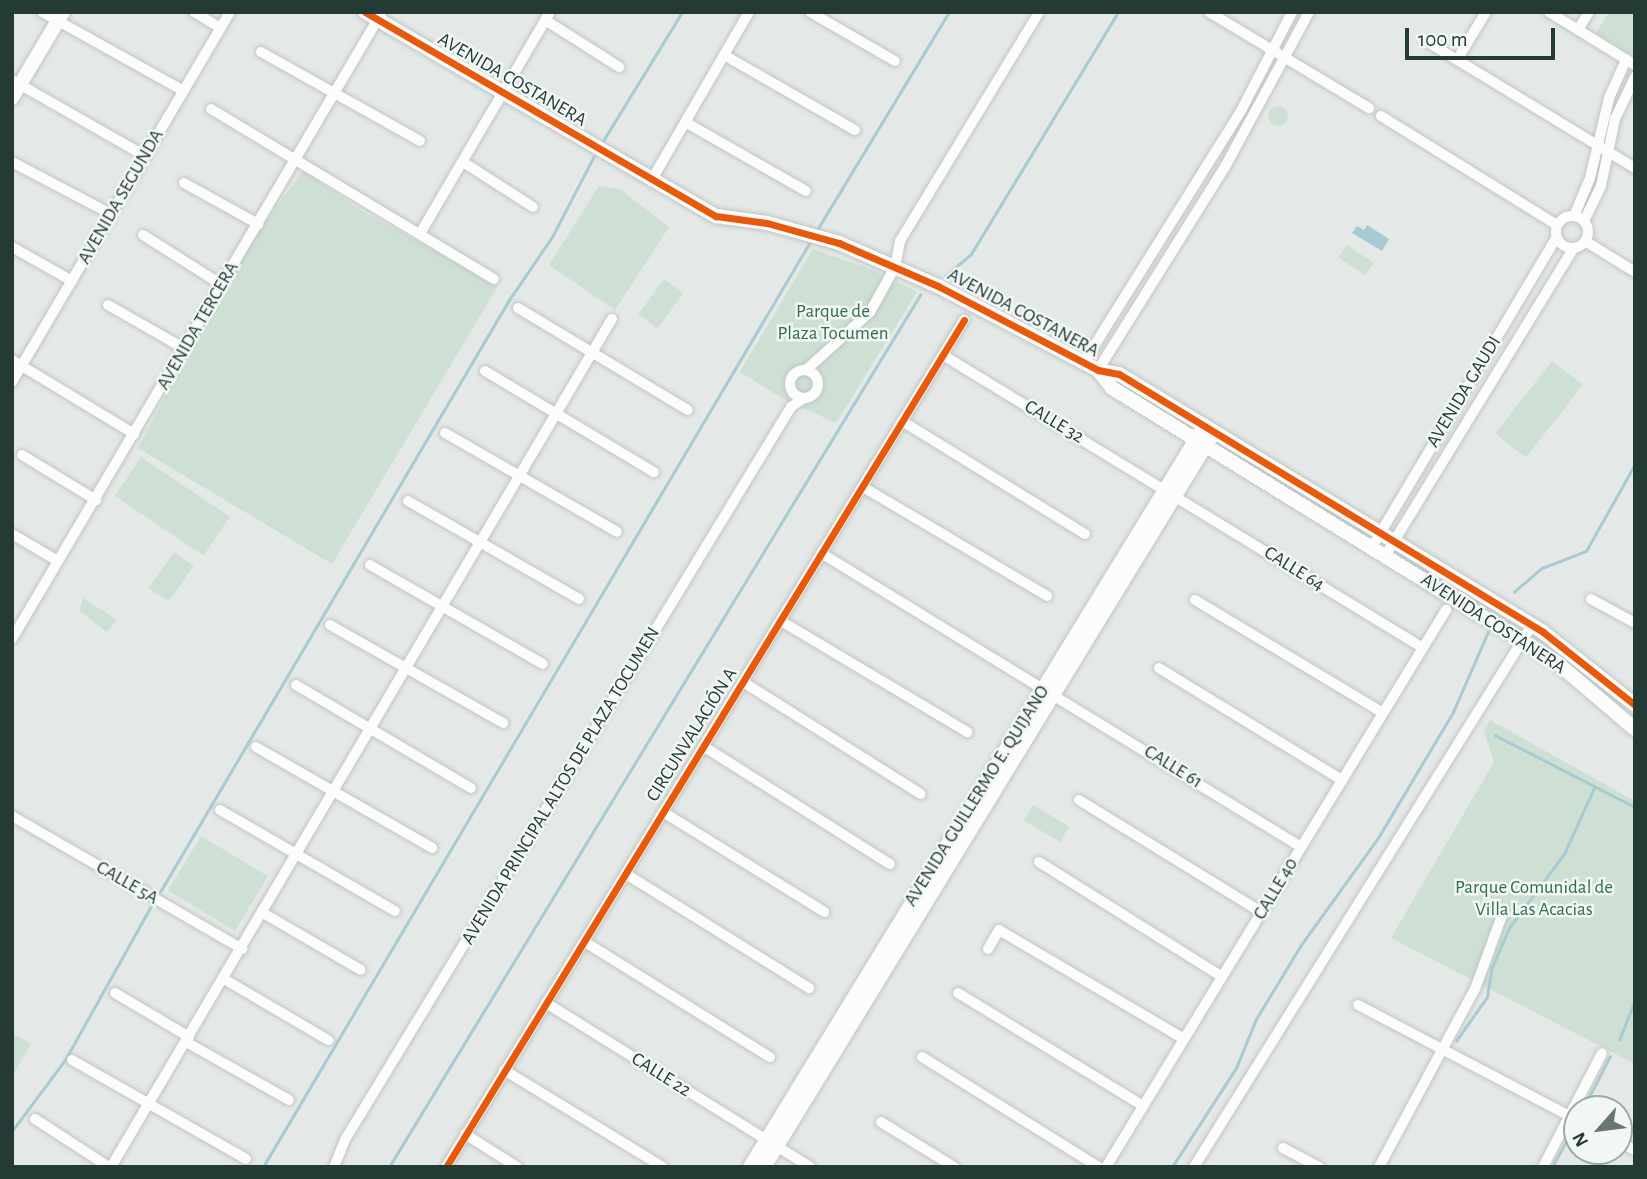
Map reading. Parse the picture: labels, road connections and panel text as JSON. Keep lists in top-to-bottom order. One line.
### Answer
{"streets":{"street":["AVENIDA COSTANERA","AVENIDA SEGUNDA","AVENIDA TERCERA","AVENIDA GAUDI","CALLE 32","CALLE 64","CIRCUNVALACIÓN A","CALLE 61","AVENIDA PRINCIPAL ALTOS DE PLAZA TOCUMEN","AVENIDA GUILLERMO E. QUIJANO","CALLE 5A","CALLE 40","CALLE 22"]},"crossings":[["AVENIDA COSTANERA","AVENIDA TERCERA"],["AVENIDA COSTANERA","AVENIDA GAUDI"],["AVENIDA COSTANERA","AVENIDA GUILLERMO E. QUIJANO"],["CALLE 32","CALLE 64"],["CALLE 32","CIRCUNVALACIÓN A"],["CALLE 32","AVENIDA GUILLERMO E. QUIJANO"],["CALLE 64","AVENIDA GUILLERMO E. QUIJANO"],["CALLE 64","CALLE 40"],["CIRCUNVALACIÓN A","CALLE 61"],["CIRCUNVALACIÓN A","CALLE 22"],["CALLE 61","AVENIDA GUILLERMO E. QUIJANO"],["CALLE 61","CALLE 40"],["AVENIDA GUILLERMO E. QUIJANO","CALLE 22"]],"parks":["Parque de Plaza Tocumen","Parque Comunidal de Villa Las Acacias"],"scale_bar":"100 m","north":"bottom left"}
